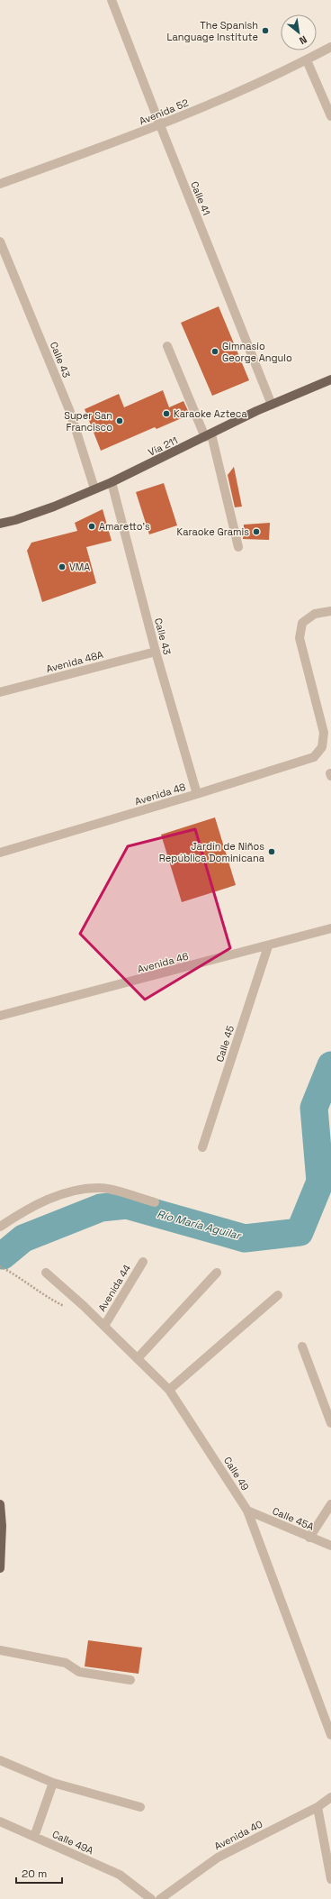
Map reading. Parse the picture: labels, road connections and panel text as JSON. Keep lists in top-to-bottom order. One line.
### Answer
{"streets":{"main road":["Vía 211"],"street":["Avenida 52","Calle 41","Calle 43","Avenida 48A","Avenida 48","Avenida 46","Calle 45","Avenida 44","Calle 49","Calle 45A","Avenida 40","Calle 49A"]},"crossings":[["Avenida 52","Calle 41"],["Calle 41","Vía 211"],["Calle 43","Vía 211"],["Calle 43","Avenida 48A"],["Calle 43","Avenida 48"],["Avenida 46","Calle 45"],["Avenida 44","Calle 49"],["Calle 49","Calle 45A"]],"water":["Río María Aguilar"],"places":["The Spanish Language Institute","Gimnasio George Angulo","Karaoke Azteca","Super San Francisco","Amaretto's","Karaoke Gramis","VMA","Jardín de Niños República Dominicana"],"scale_bar":"20 m","north":"bottom right"}
